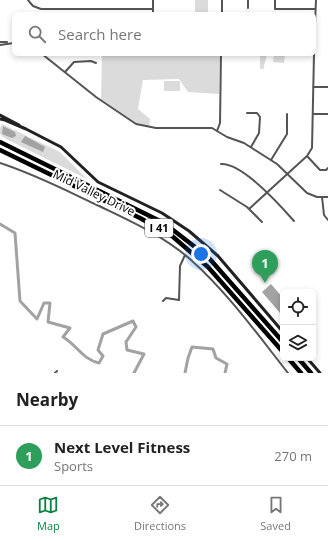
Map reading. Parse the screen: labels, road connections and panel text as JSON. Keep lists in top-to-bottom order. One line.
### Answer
{"streets":{"highway":["I 41"],"street":["Mid Valley Drive"]},"page":{"search":"Search here","pins":"1","heading":"Nearby","list":[{"mark":"1","name":"Next Level Fitness","note":"Sports","value":"270 m"}],"nav":["Map","Directions","Saved"]}}
